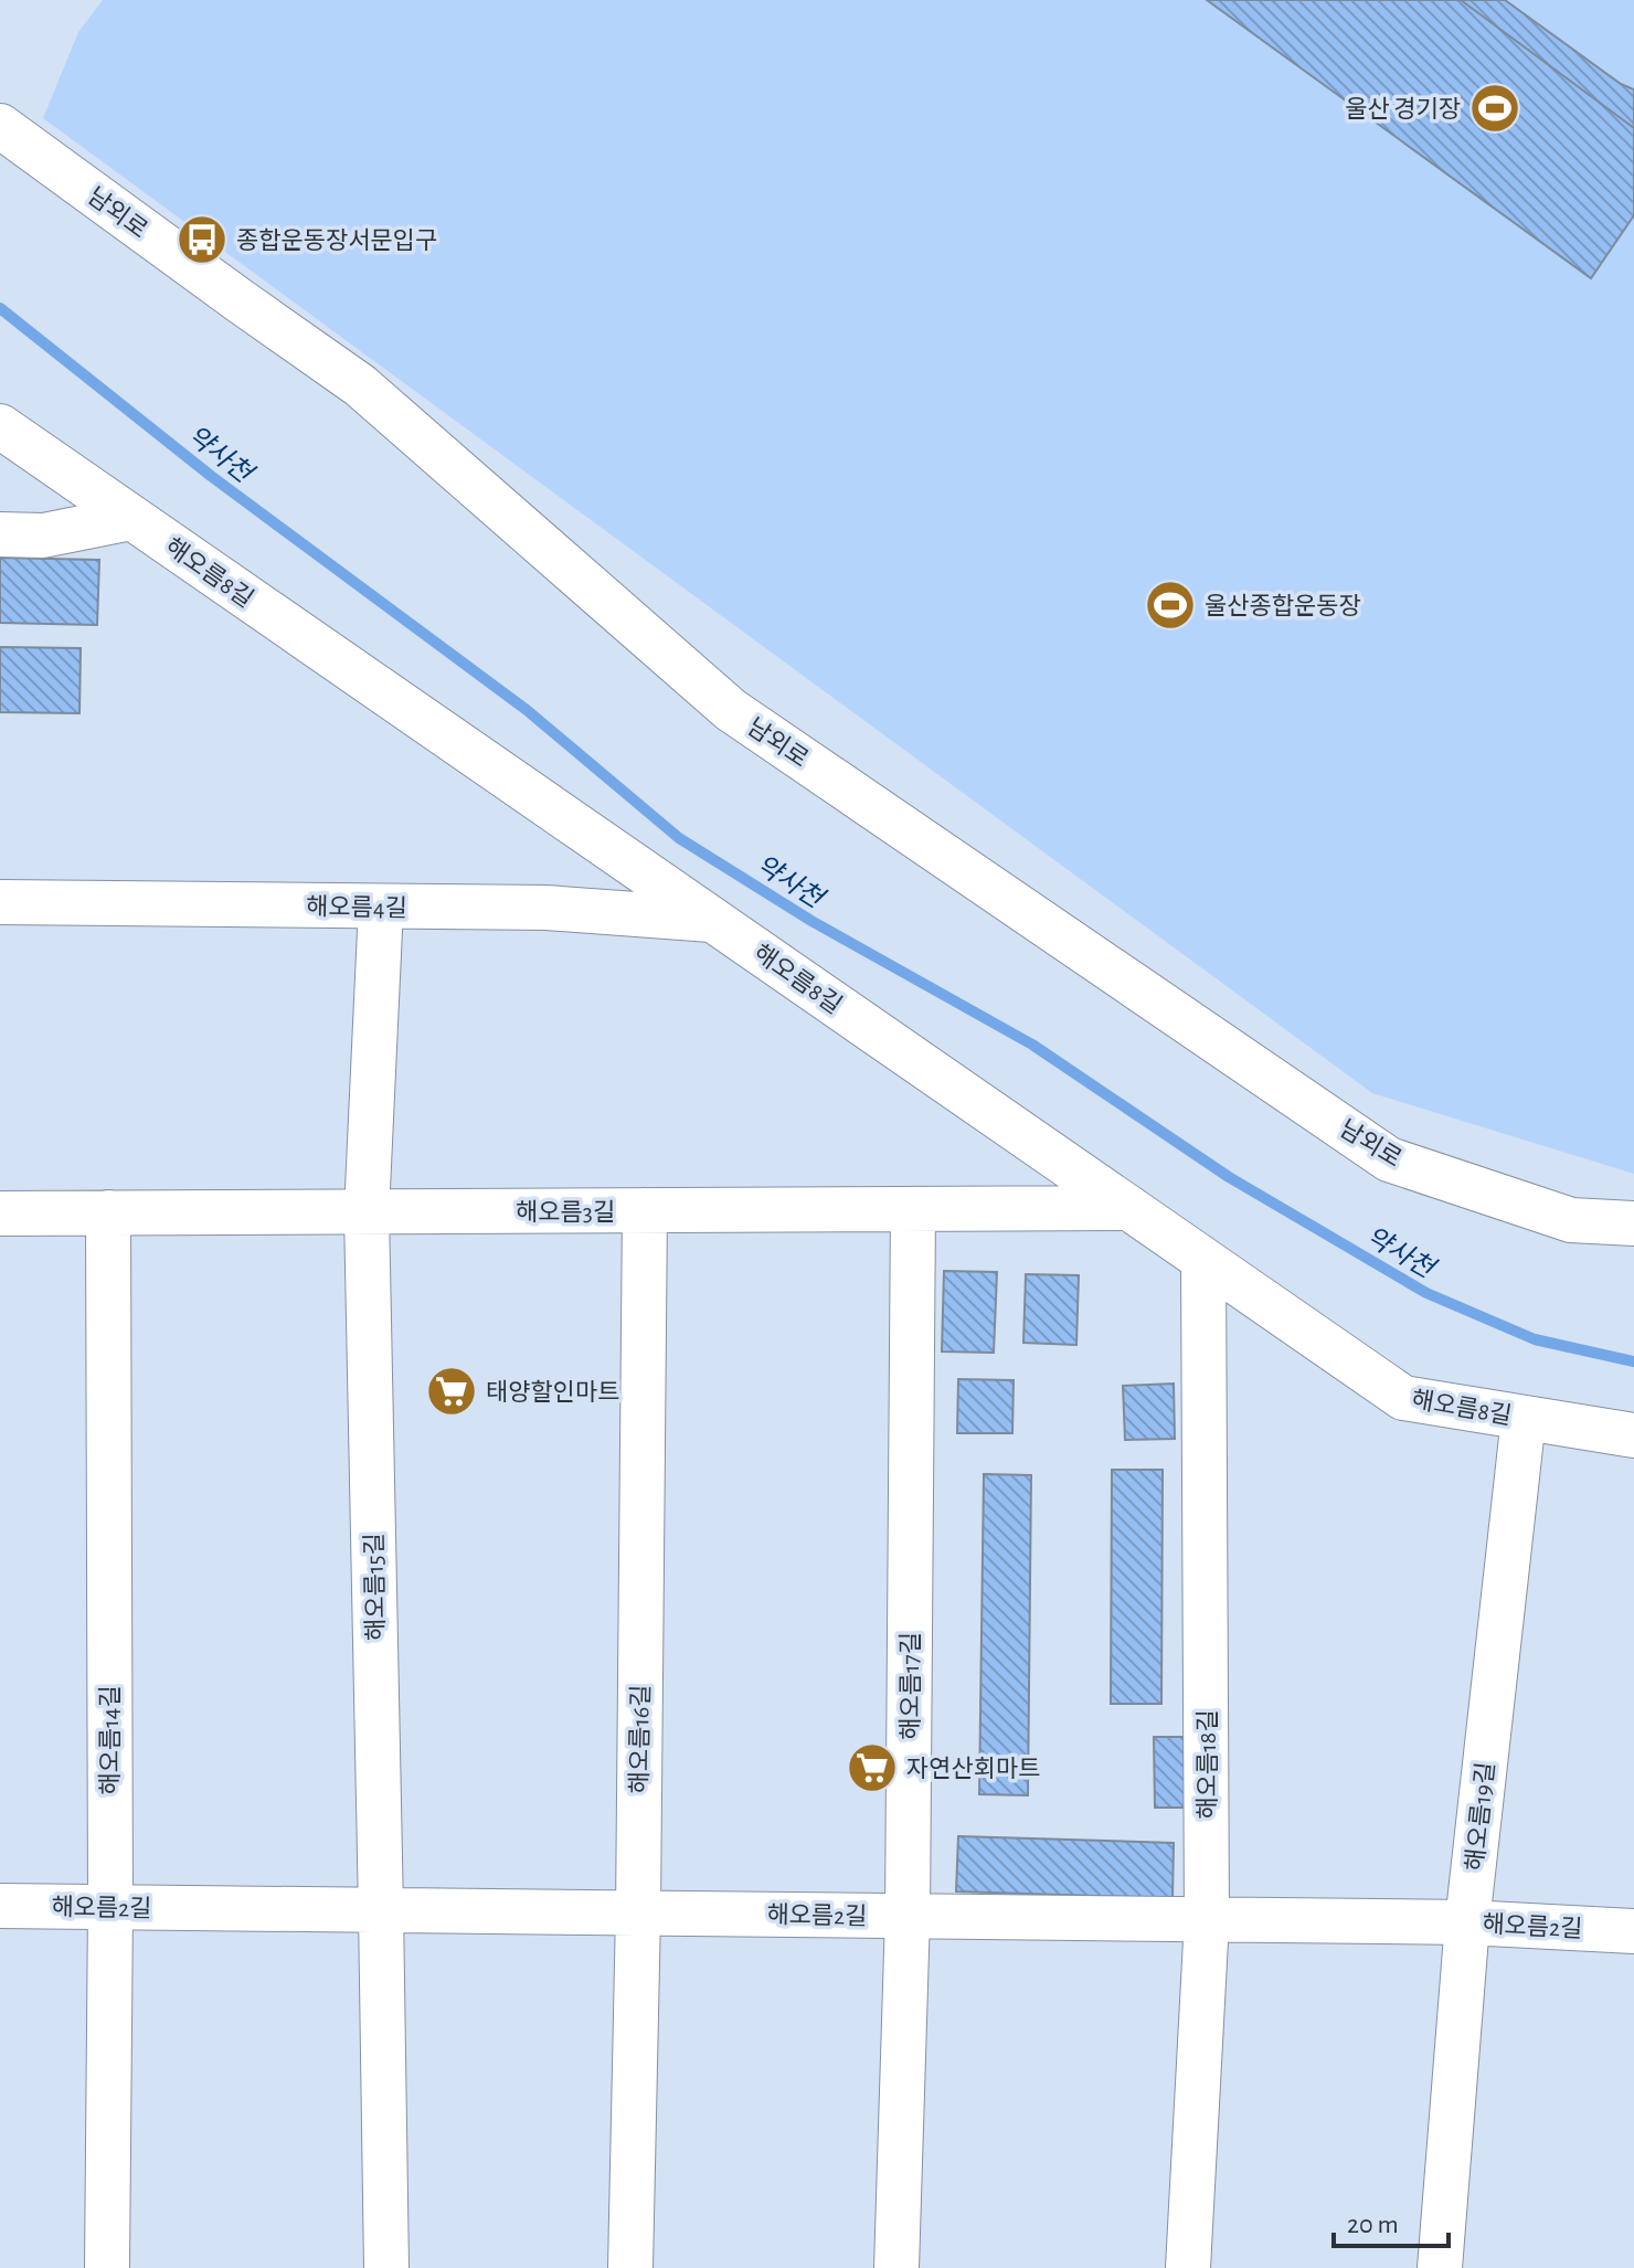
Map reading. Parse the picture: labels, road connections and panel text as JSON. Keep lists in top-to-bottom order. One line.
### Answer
{"streets":{"street":["남외로","해오름8길","해오름4길","해오름3길","해오름15길","해오름17길","해오름16길","해오름14길","해오름18길","해오름19길","해오름2길"]},"crossings":[["해오름8길","해오름4길"],["해오름8길","해오름3길"],["해오름8길","해오름18길"],["해오름8길","해오름19길"],["해오름4길","해오름15길"],["해오름3길","해오름15길"],["해오름3길","해오름17길"],["해오름3길","해오름16길"],["해오름3길","해오름14길"],["해오름15길","해오름2길"],["해오름17길","해오름2길"],["해오름16길","해오름2길"],["해오름14길","해오름2길"],["해오름18길","해오름2길"],["해오름19길","해오름2길"]],"water":["약사천"],"places":{"sports":["울산 경기장","울산종합운동장"],"bus stop":["종합운동장서문입구"],"supermarket":["태양할인마트","자연산회마트"]},"scale_bar":"20 m"}
